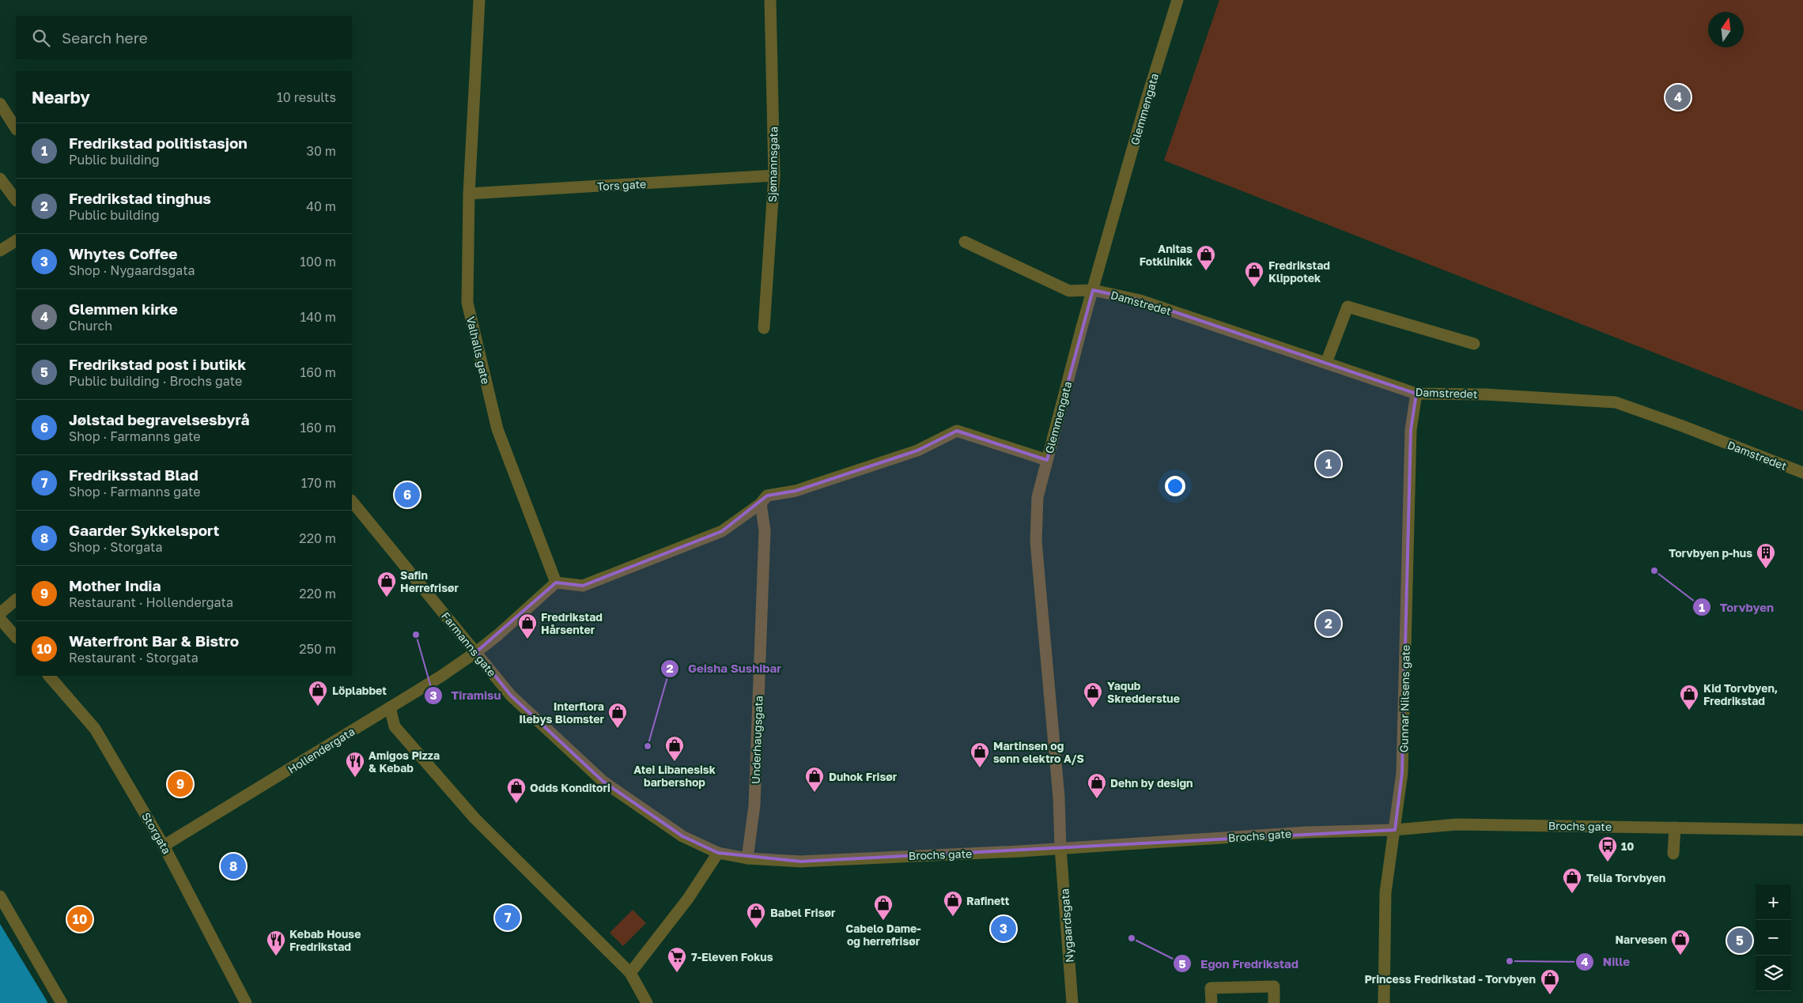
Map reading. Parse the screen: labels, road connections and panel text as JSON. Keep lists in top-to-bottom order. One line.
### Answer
{"streets":{"street":["Glemmengata","Sjømannsgata","Tors gate","Damstredet","Valhalls gate","Farmanns gate","Gunnar Nilsens gate","Underhaugsgata","Hollendergata","Brochs gate","Storgata","Nygaardsgata"]},"crossings":[["Glemmengata","Damstredet"],["Glemmengata","Brochs gate"],["Glemmengata","Nygaardsgata"],["Sjømannsgata","Tors gate"],["Tors gate","Valhalls gate"],["Damstredet","Gunnar Nilsens gate"],["Farmanns gate","Hollendergata"],["Farmanns gate","Brochs gate"],["Gunnar Nilsens gate","Brochs gate"],["Underhaugsgata","Brochs gate"],["Hollendergata","Storgata"],["Brochs gate","Nygaardsgata"]],"places":{"shop":["Anitas Fotklinikk","Fredrikstad Klippotek","Safin Herrefrisør","Fredrikstad Hårsenter","Löplabbet","Yaqub Skredderstue","Kid Torvbyen, Fredrikstad","Interflora Ilebys Blomster","Atei Libanesisk barbershop","Martinsen og sønn elektro A/S","Duhok Frisør","Dehn by design","Odds Konditori","Telia Torvbyen","Rafinett","Cabelo Dame- og herrefrisør","Babel Frisør","Narvesen","Princess Fredrikstad - Torvbyen"],"building":["Torvbyen p-hus"],"other":["Torvbyen","Tiramisu","Geisha Sushibar","Egon Fredrikstad","Nille"],"restaurant":["Amigos Pizza & Kebab","Kebab House Fredrikstad"],"bus stop":["10"],"supermarket":["7-Eleven Fokus"]},"north":"top","page":{"search":"Search here","heading":["Nearby","10 results"],"pins":["4","1","6","2","9","8","7","10","3","5"],"list":[{"mark":"1","name":"Fredrikstad politistasjon","note":"Public building","value":"30 m"},{"mark":"2","name":"Fredrikstad tinghus","note":"Public building","value":"40 m"},{"mark":"3","name":"Whytes Coffee","note":"Shop · Nygaardsgata","value":"100 m"},{"mark":"4","name":"Glemmen kirke","note":"Church","value":"140 m"},{"mark":"5","name":"Fredrikstad post i butikk","note":"Public building · Brochs gate","value":"160 m"},{"mark":"6","name":"Jølstad begravelsesbyrå","note":"Shop · Farmanns gate","value":"160 m"},{"mark":"7","name":"Fredriksstad Blad","note":"Shop · Farmanns gate","value":"170 m"},{"mark":"8","name":"Gaarder Sykkelsport","note":"Shop · Storgata","value":"220 m"},{"mark":"9","name":"Mother India","note":"Restaurant · Hollendergata","value":"220 m"},{"mark":"10","name":"Waterfront Bar & Bistro","note":"Restaurant · Storgata","value":"250 m"}],"map_buttons":["+","−"]}}
